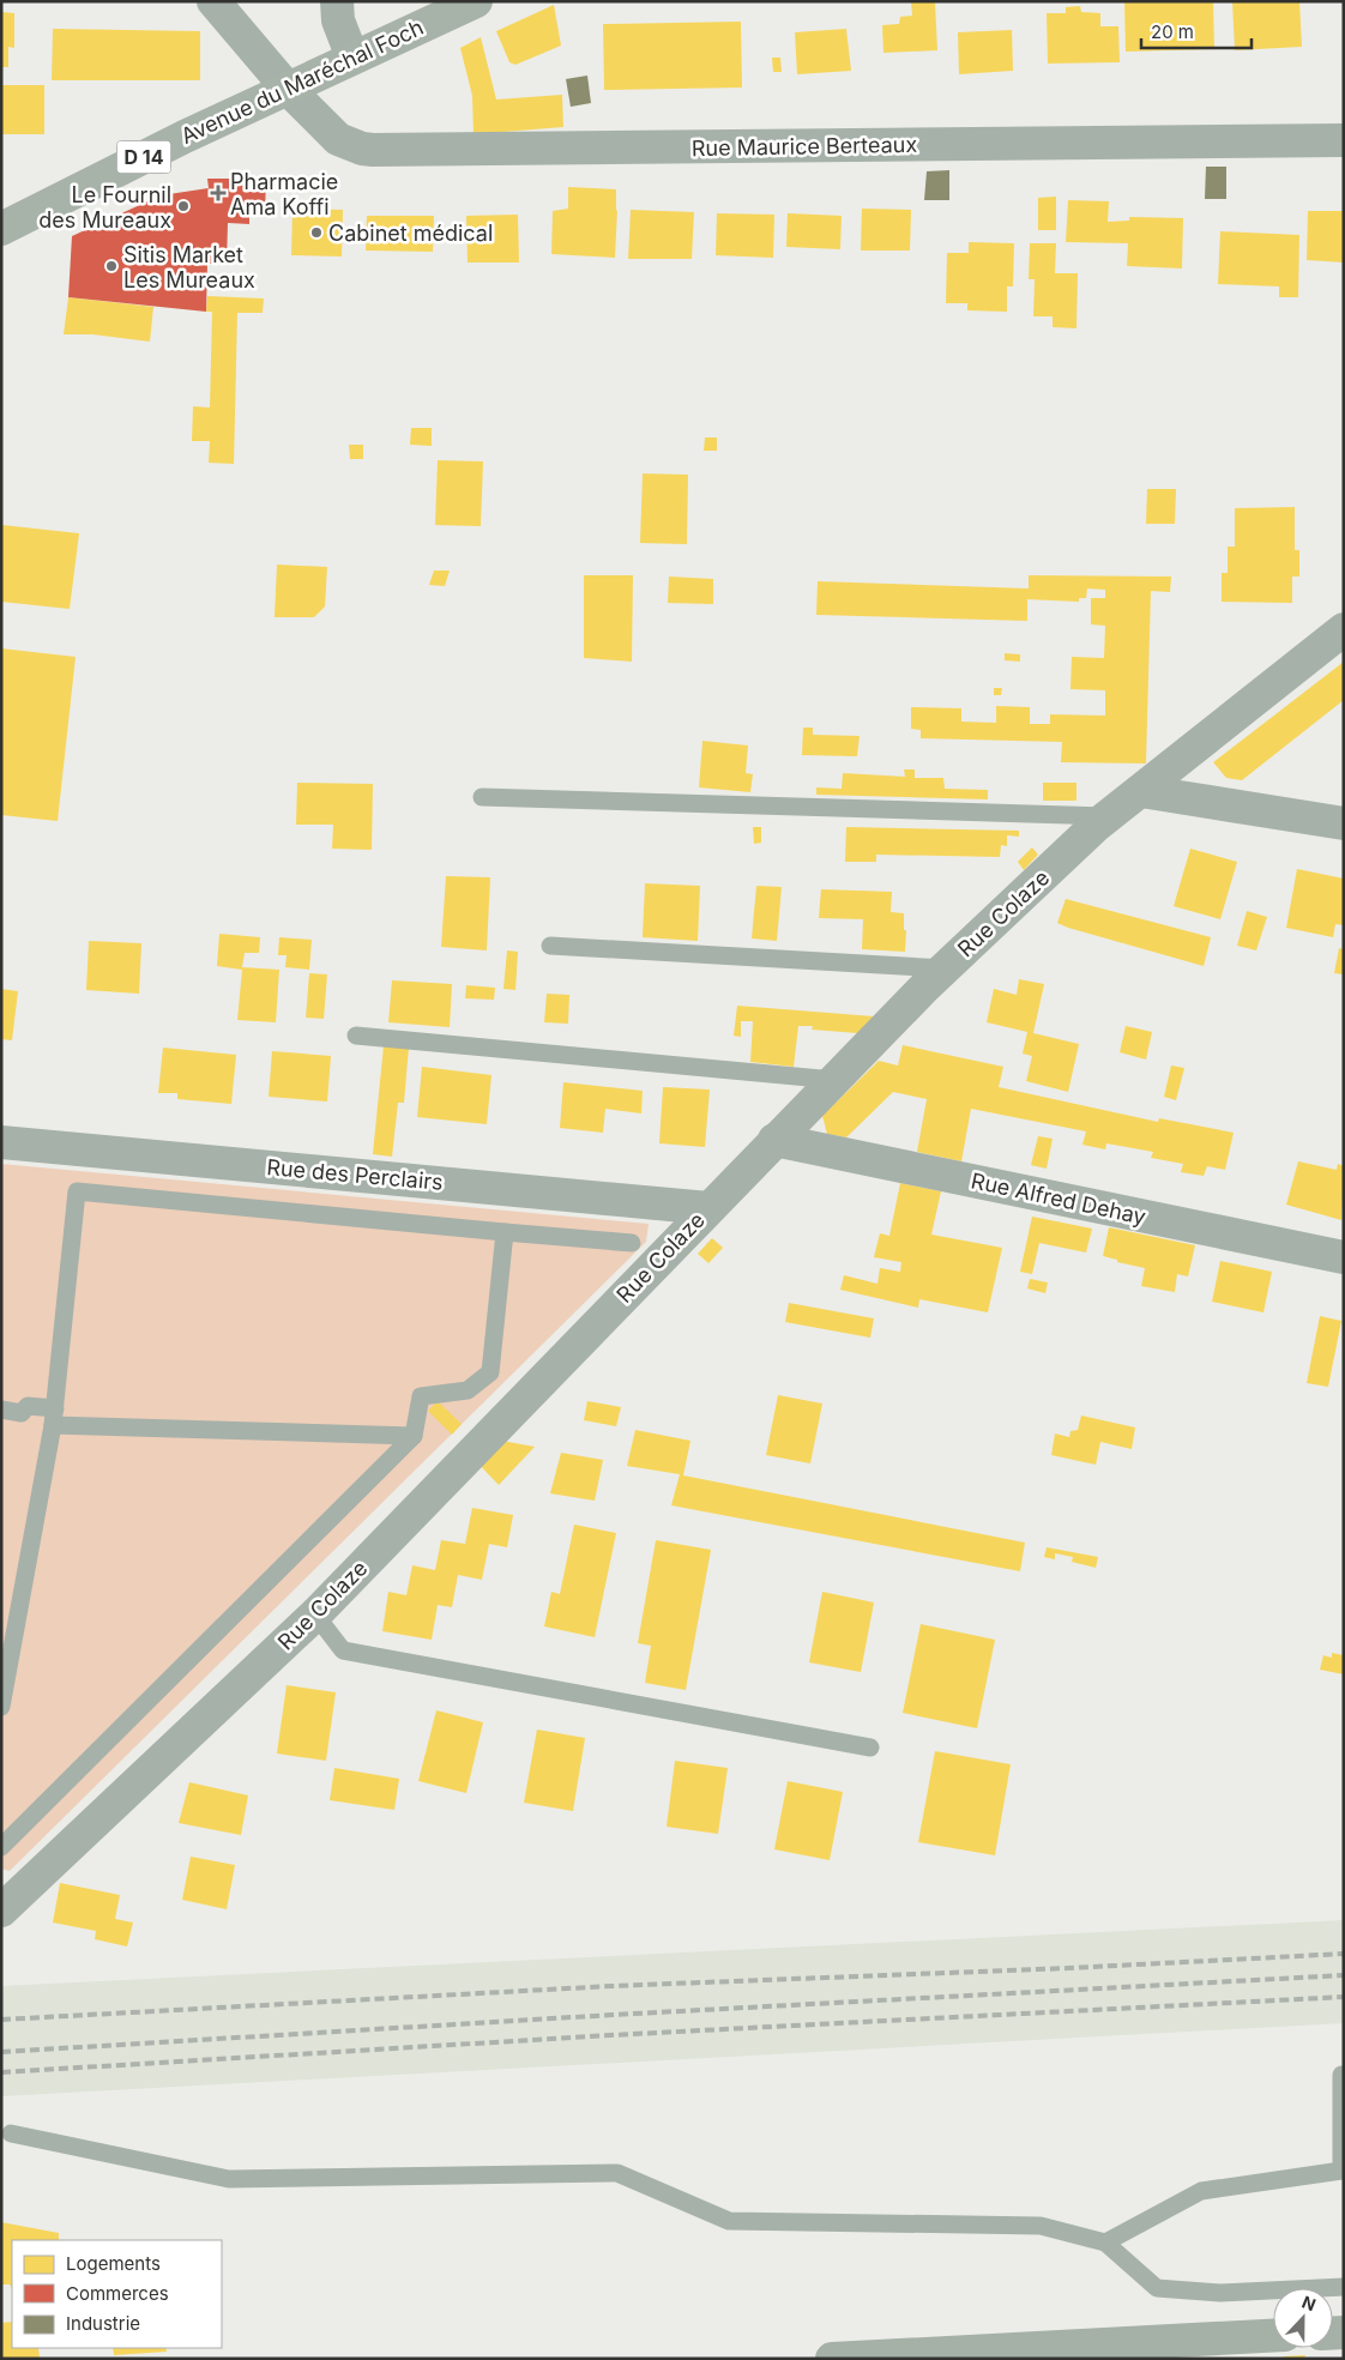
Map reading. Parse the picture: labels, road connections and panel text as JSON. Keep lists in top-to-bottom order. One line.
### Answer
{"streets":{"main road":["Avenue du Maréchal Foch","D 14"],"street":["Rue Maurice Berteaux","Rue Colaze","Rue des Perclairs","Rue Alfred Dehay"]},"crossings":[["Avenue du Maréchal Foch","Rue Maurice Berteaux"],["Rue Colaze","Rue des Perclairs"],["Rue Colaze","Rue Alfred Dehay"]],"places":{"health":["Pharmacie Ama Koffi"],"other":["Le Fournil des Mureaux","Cabinet médical","Sitis Market Les Mureaux"]},"legend":["Logements","Commerces","Industrie"],"scale_bar":"20 m","north":"top"}
